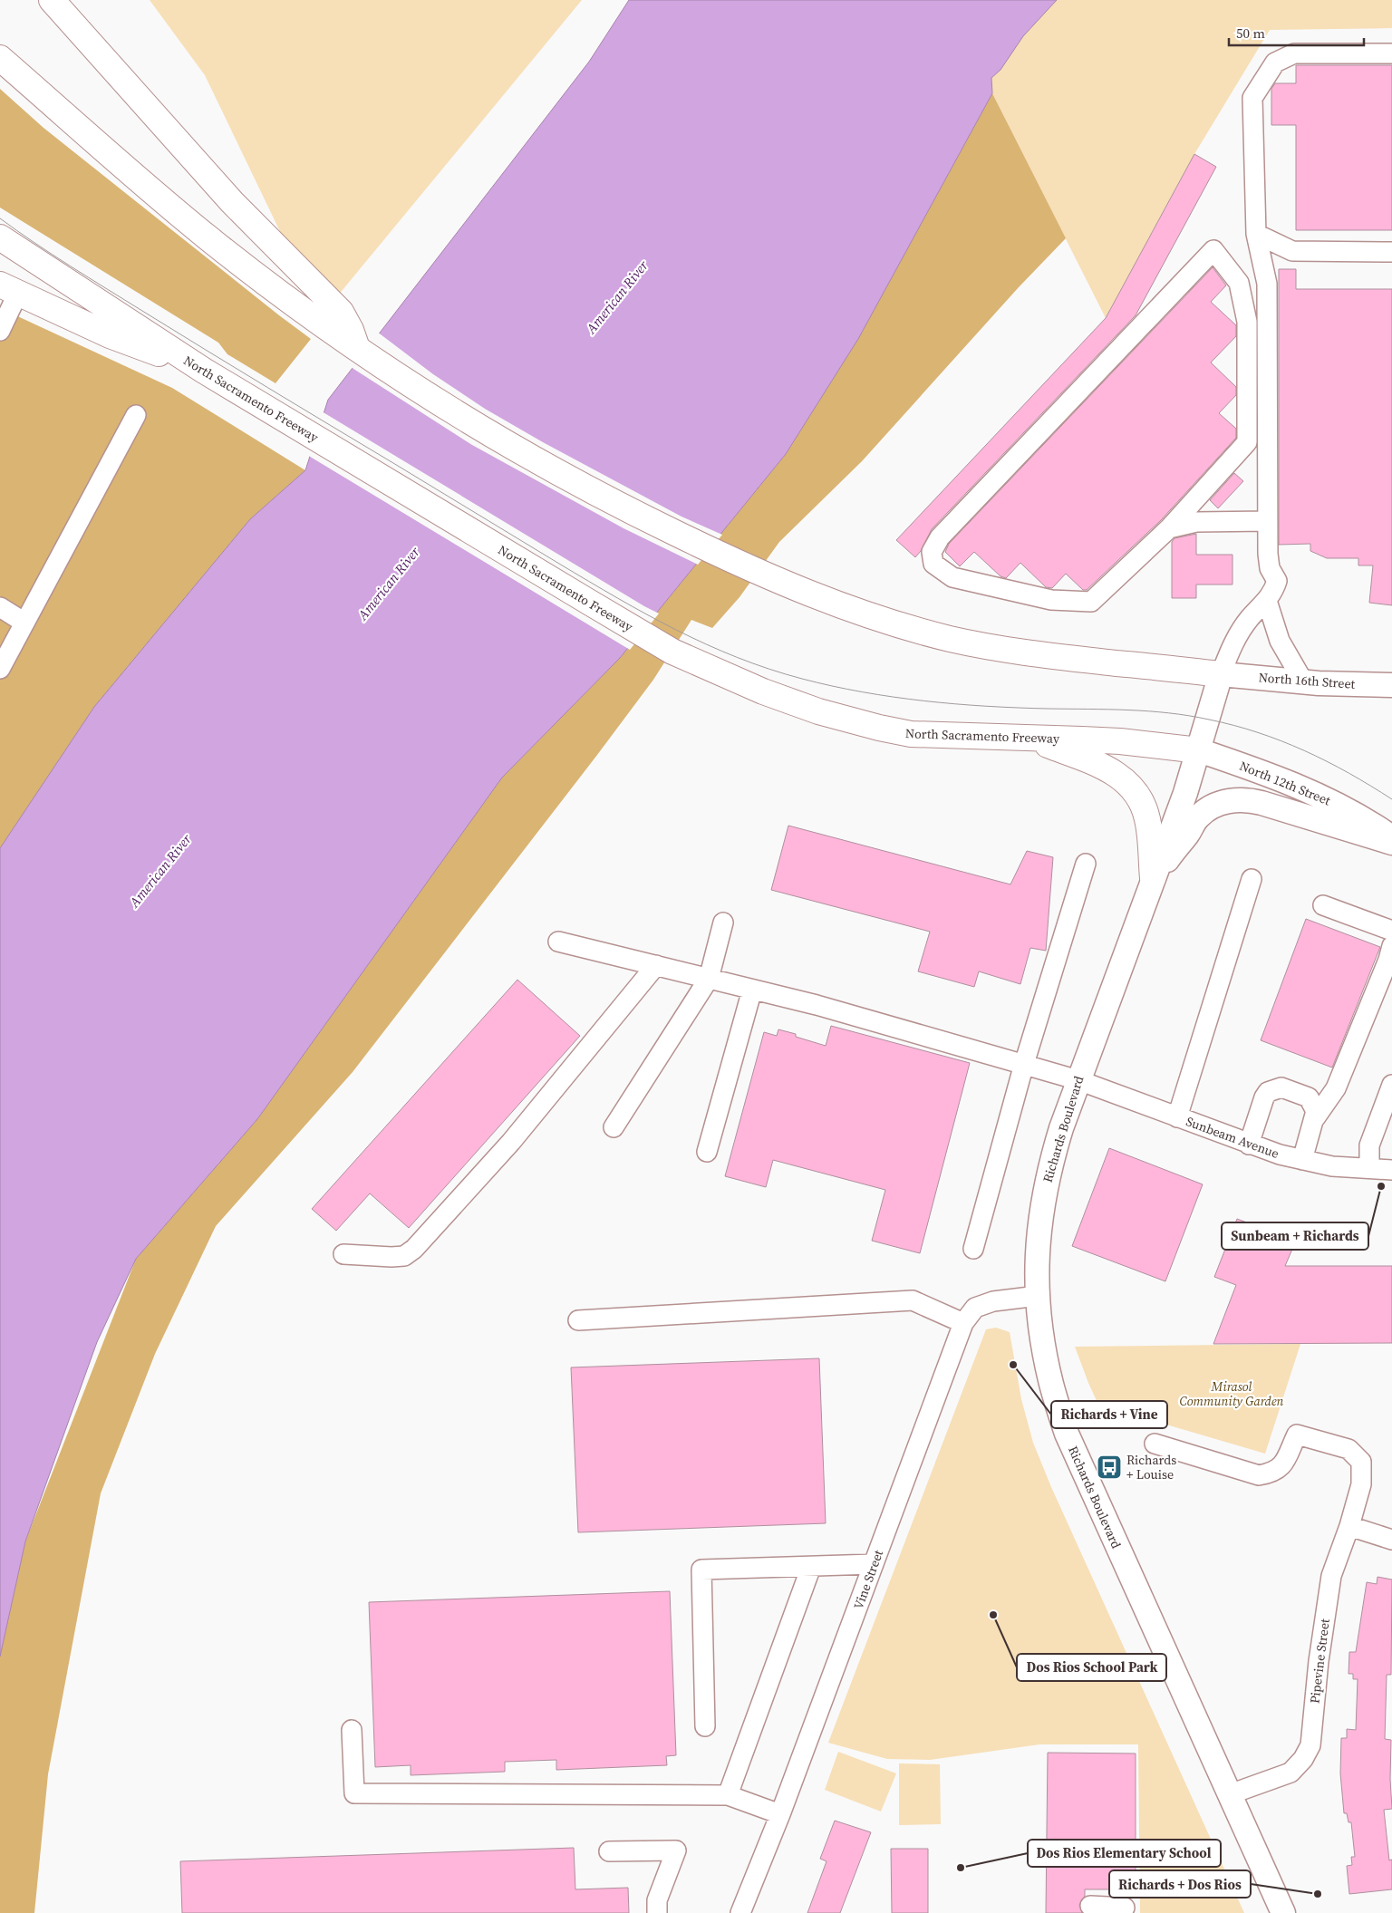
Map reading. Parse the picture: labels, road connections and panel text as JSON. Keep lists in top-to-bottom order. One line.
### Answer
{"streets":{"highway":["North Sacramento Freeway"],"main road":["North 16th Street","North 12th Street","Richards Boulevard"],"street":["Sunbeam Avenue","Vine Street","Pipevine Street"]},"crossings":[["North Sacramento Freeway","North 12th Street"],["North Sacramento Freeway","Richards Boulevard"],["North 16th Street","Richards Boulevard"],["North 12th Street","Richards Boulevard"],["Richards Boulevard","Sunbeam Avenue"],["Richards Boulevard","Vine Street"],["Richards Boulevard","Pipevine Street"]],"water":["American River"],"parks":["Mirasol Community Garden"],"places":{"other":["Sunbeam + Richards","Richards + Vine","Dos Rios School Park","Dos Rios Elementary School","Richards + Dos Rios"],"bus stop":["Richards + Louise"]},"scale_bar":"50 m"}
